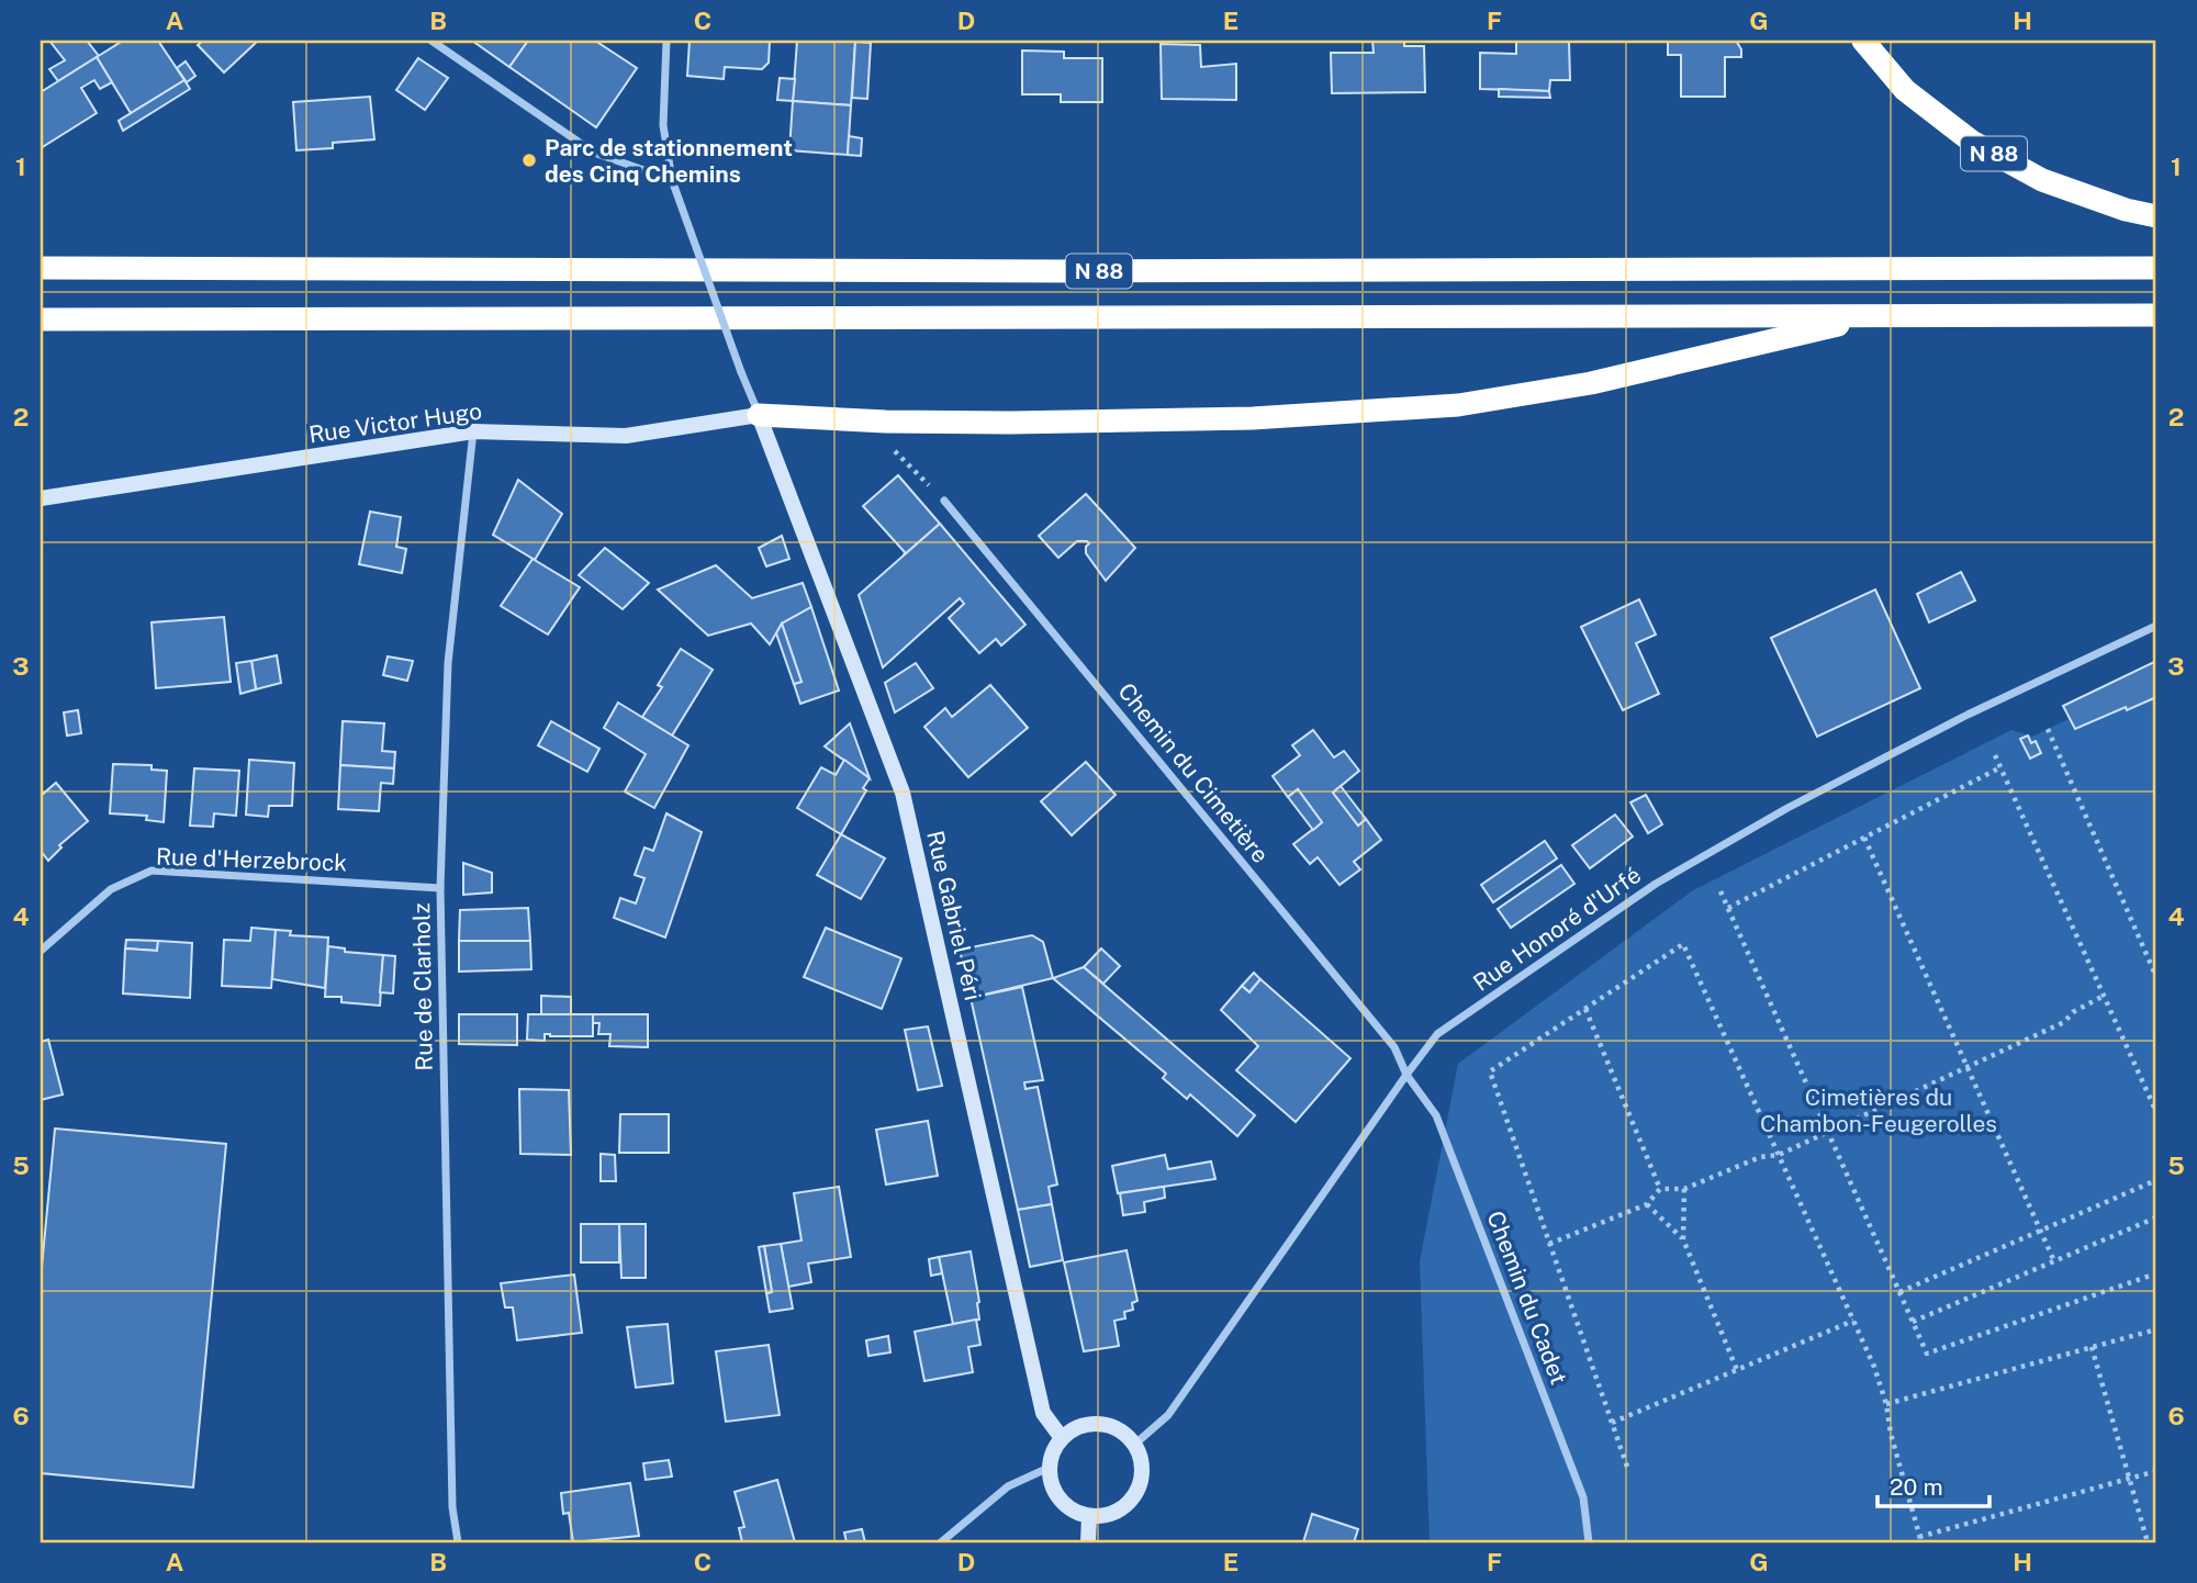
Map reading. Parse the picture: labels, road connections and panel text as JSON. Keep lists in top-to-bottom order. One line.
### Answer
{"streets":{"highway":["N 88"],"main road":["Rue Victor Hugo","Rue Gabriel Péri"],"street":["Chemin du Cimetière","Rue d'Herzebrock","Rue Honoré d'Urfé","Rue de Clarholz","Chemin du Cadet"]},"crossings":[["Rue Victor Hugo","Rue Gabriel Péri"],["Rue Victor Hugo","Rue de Clarholz"],["Chemin du Cimetière","Rue Honoré d'Urfé"],["Chemin du Cimetière","Chemin du Cadet"],["Rue d'Herzebrock","Rue de Clarholz"],["Rue Gabriel Péri","Rue Honoré d'Urfé"],["Rue Honoré d'Urfé","Chemin du Cadet"]],"parks":["Cimetières du Chambon-Feugerolles"],"places":["Parc de stationnement des Cinq Chemins"],"scale_bar":"20 m","grid":{"columns":["A","B","C","D","E","F","G","H"],"rows":["1","2","3","4","5","6"]}}
